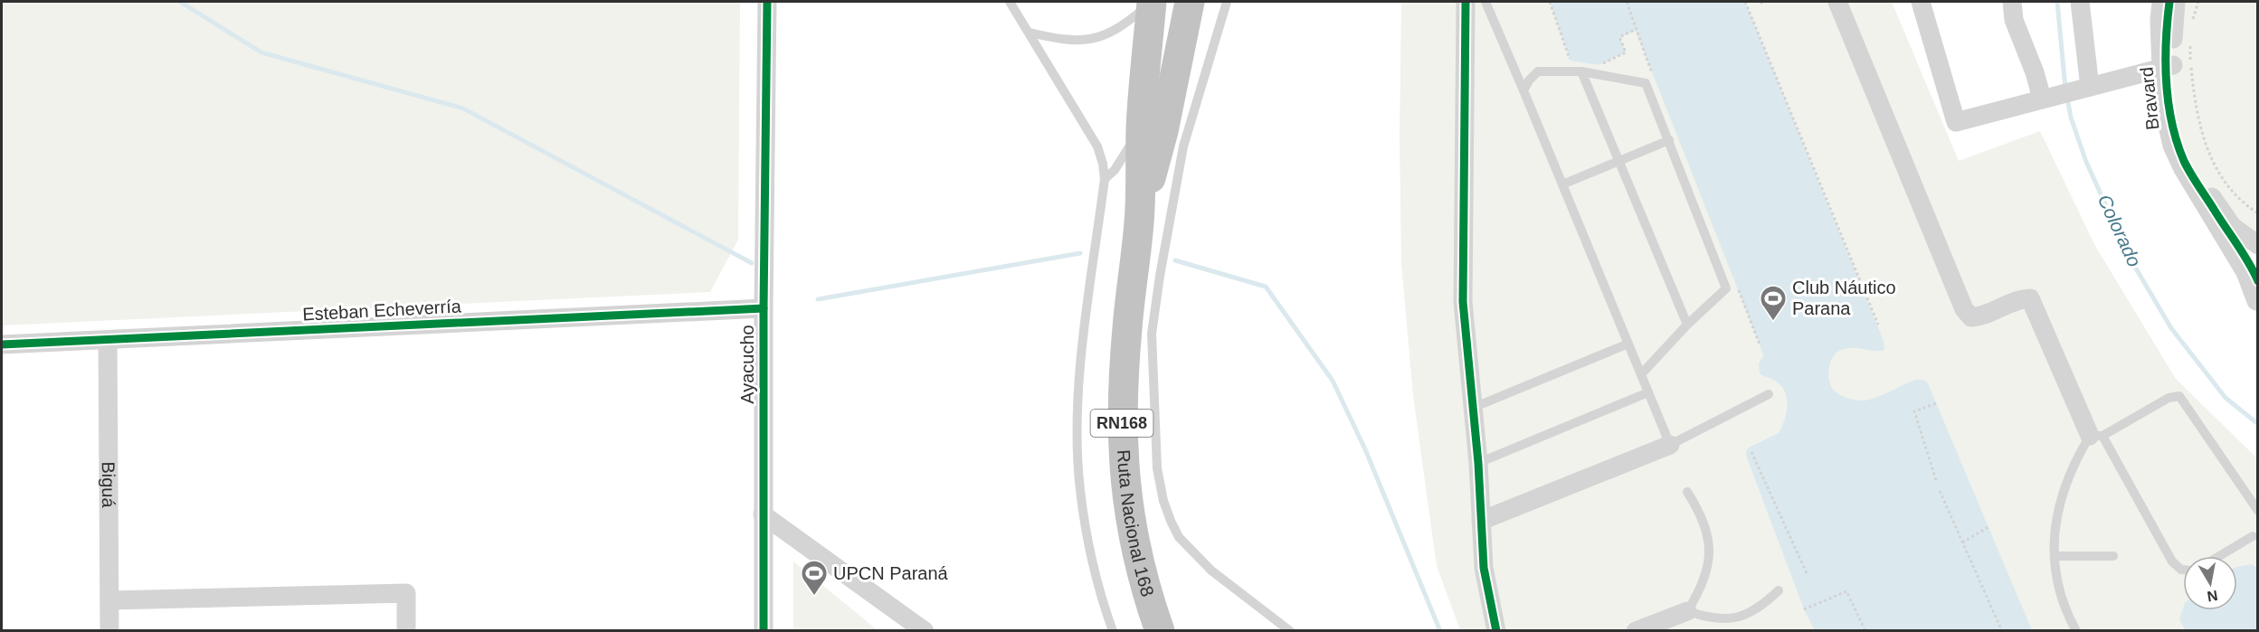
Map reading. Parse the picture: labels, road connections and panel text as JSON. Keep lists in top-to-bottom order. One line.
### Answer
{"streets":{"highway":["RN168","Ruta Nacional 168"],"street":["Bravard","Esteban Echeverría","Ayacucho","Biguá"]},"crossings":[["Esteban Echeverría","Ayacucho"],["Esteban Echeverría","Biguá"],["RN168","Ruta Nacional 168"]],"water":["Colorado"],"places":{"sports":["Club Náutico Parana","UPCN Paraná"]},"north":"bottom"}
